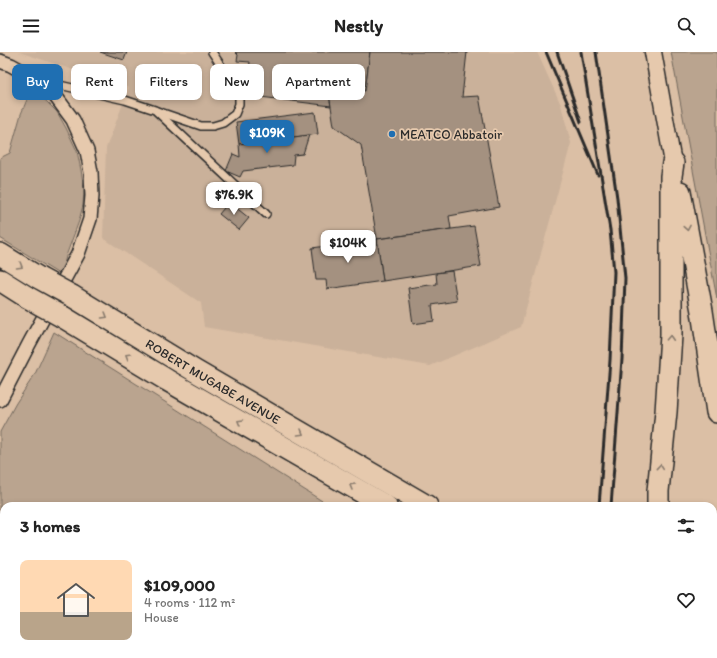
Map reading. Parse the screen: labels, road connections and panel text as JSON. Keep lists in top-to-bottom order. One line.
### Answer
{"streets":{"main road":["ROBERT MUGABE AVENUE"]},"places":["MEATCO Abbatoir"],"page":{"header":"Nestly","chip":["Buy","Rent","Filters","New","Apartment"],"price":["$109K","$76.9K","$104K"],"heading":"3 homes","list":[{"name":"$109,000","note":"4 rooms · 112 m² · House"}]}}
